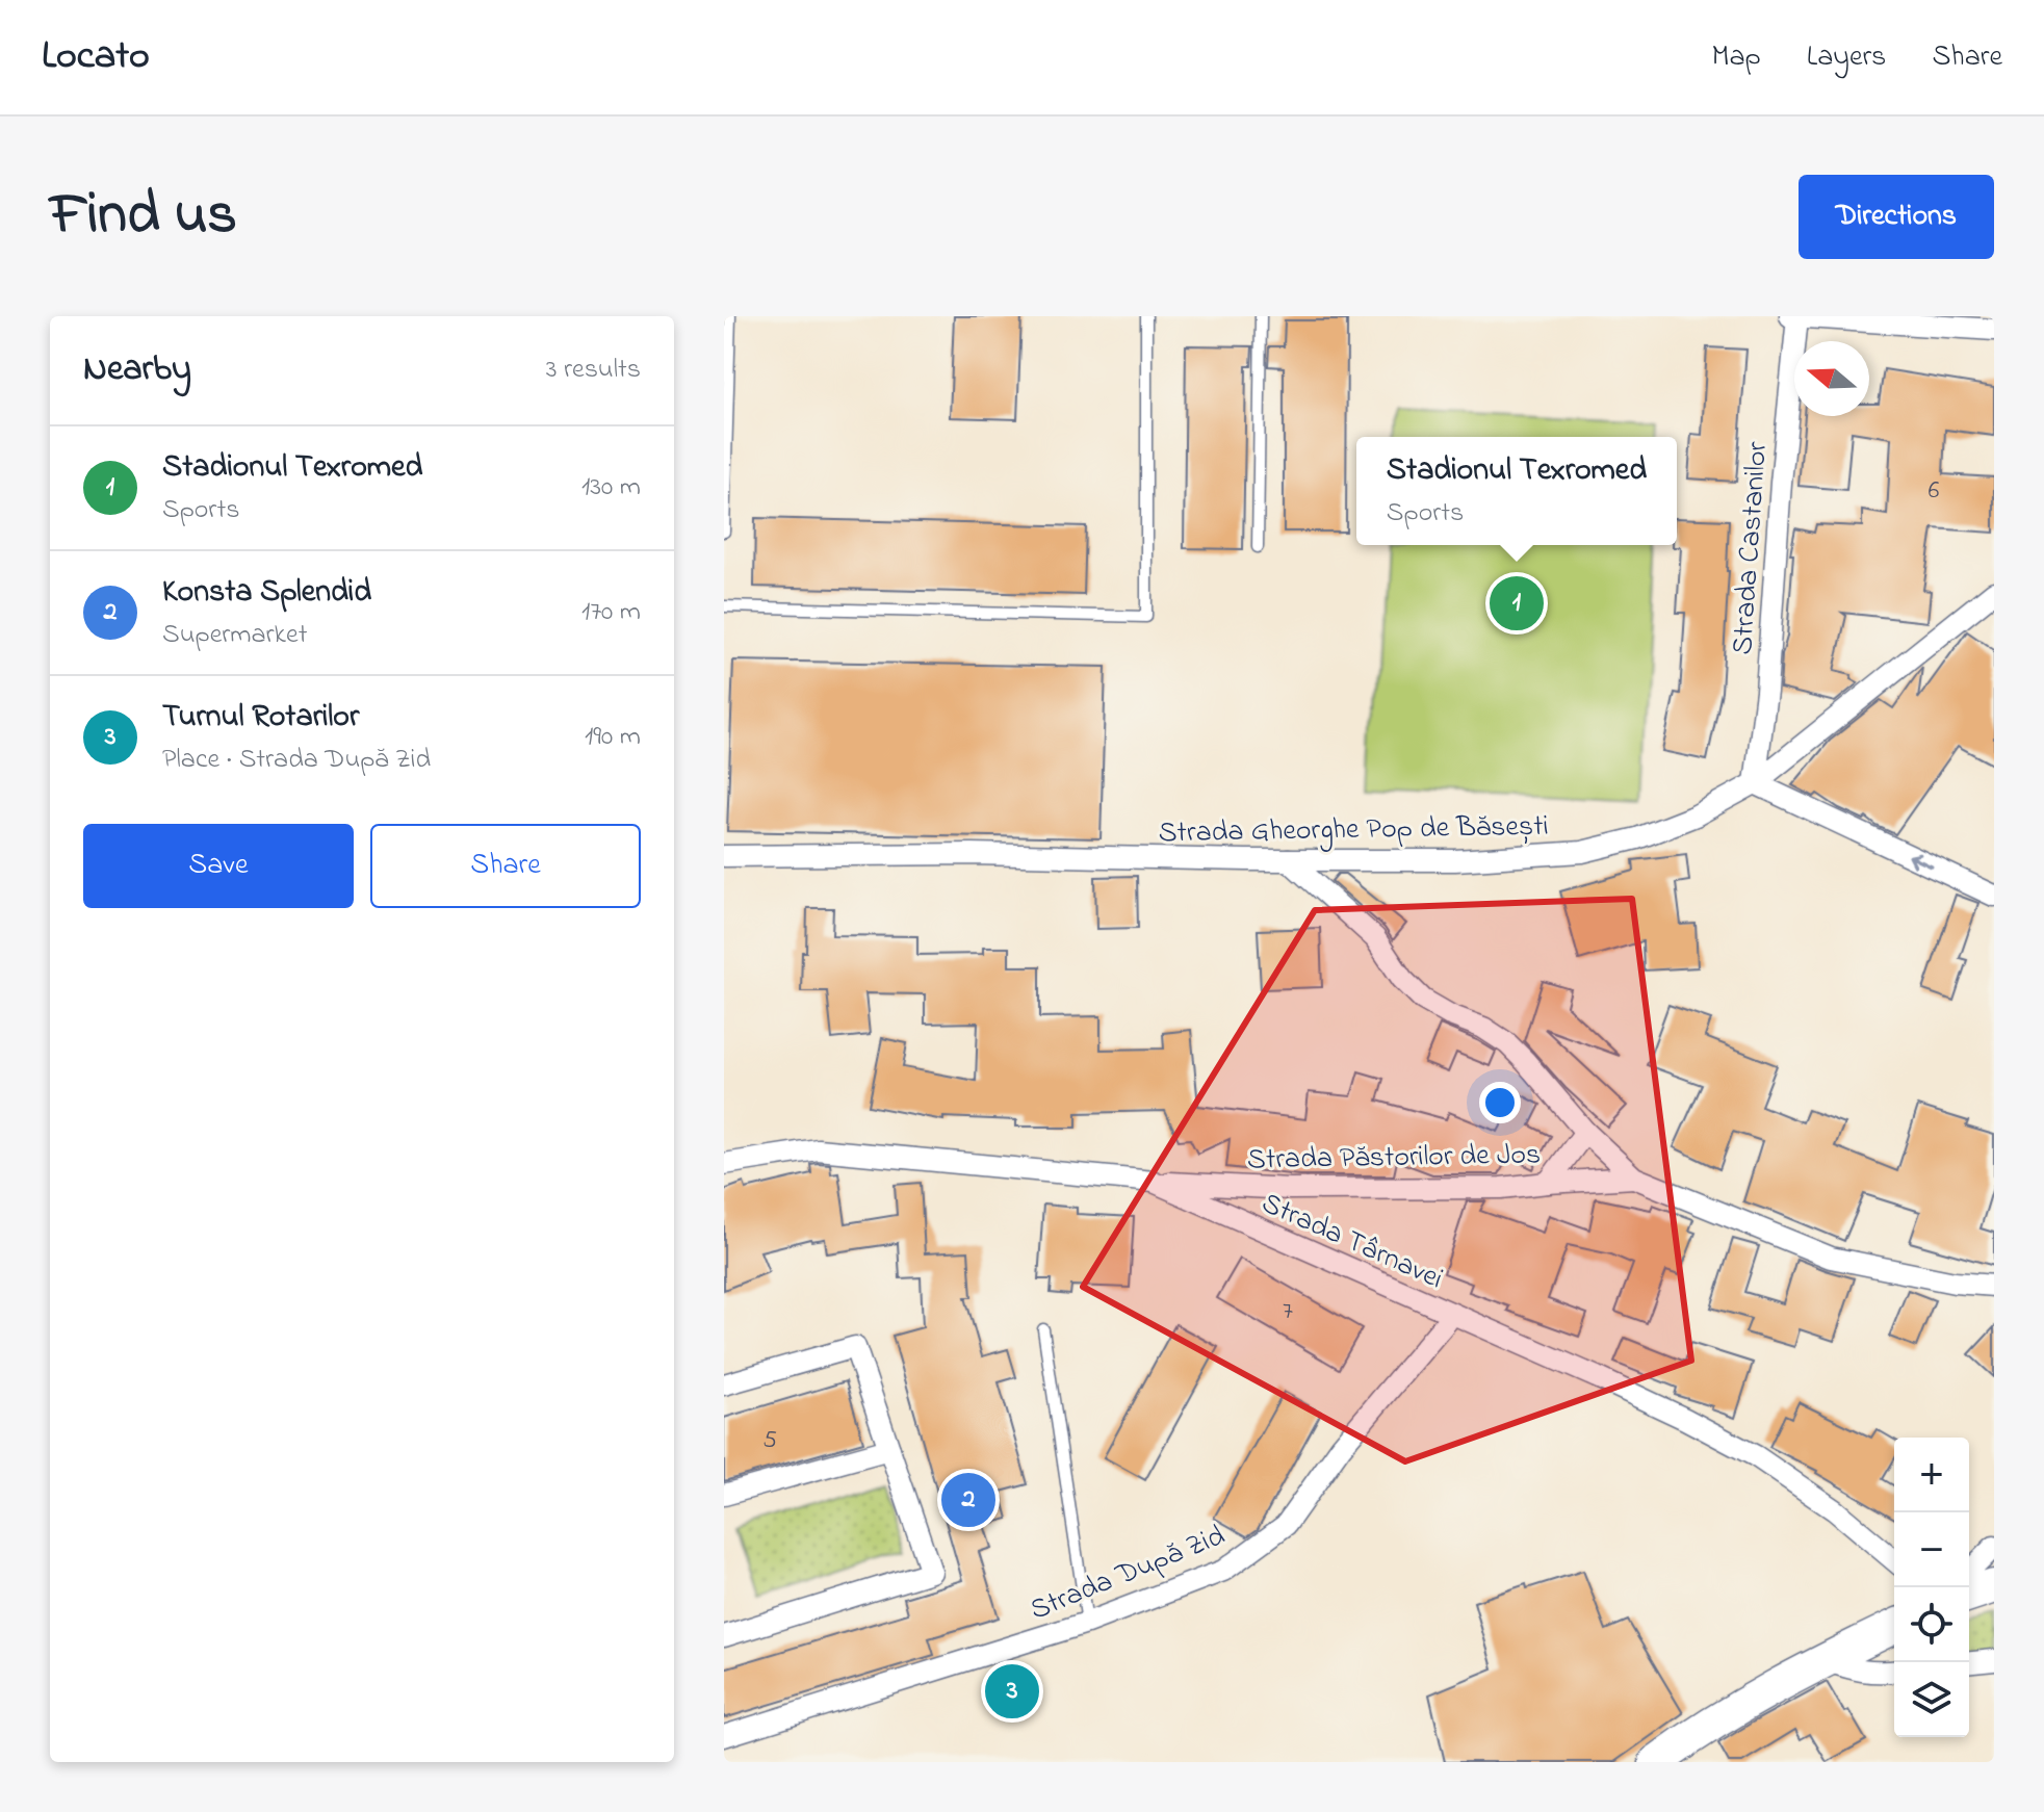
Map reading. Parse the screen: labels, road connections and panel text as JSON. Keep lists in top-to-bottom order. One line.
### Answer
{"streets":{"street":["Strada Castanilor","Strada Gheorghe Pop de Băsești","Strada Păstorilor de Jos","Strada Târnavei","Strada După Zid"]},"crossings":[["Strada Castanilor","Strada Gheorghe Pop de Băsești"],["Strada Gheorghe Pop de Băsești","Strada Păstorilor de Jos"],["Strada Păstorilor de Jos","Strada Târnavei"],["Strada Târnavei","Strada După Zid"]],"house_numbers":["6","7","5"],"north":"left","page":{"header":"Locato","nav":["Map","Layers","Share"],"title":"Find us","buttons":["Directions",["Save","Share"]],"heading":["Nearby","3 results"],"list":[{"mark":"1","name":"Stadionul Texromed","note":"Sports","value":"130 m"},{"mark":"2","name":"Konsta Splendid","note":"Supermarket","value":"170 m"},{"mark":"3","name":"Turnul Rotarilor","note":"Place · Strada După Zid","value":"190 m"}],"popup":["Stadionul Texromed","Sports"],"pins":["1","2","3"],"map_buttons":["+","−"]}}
